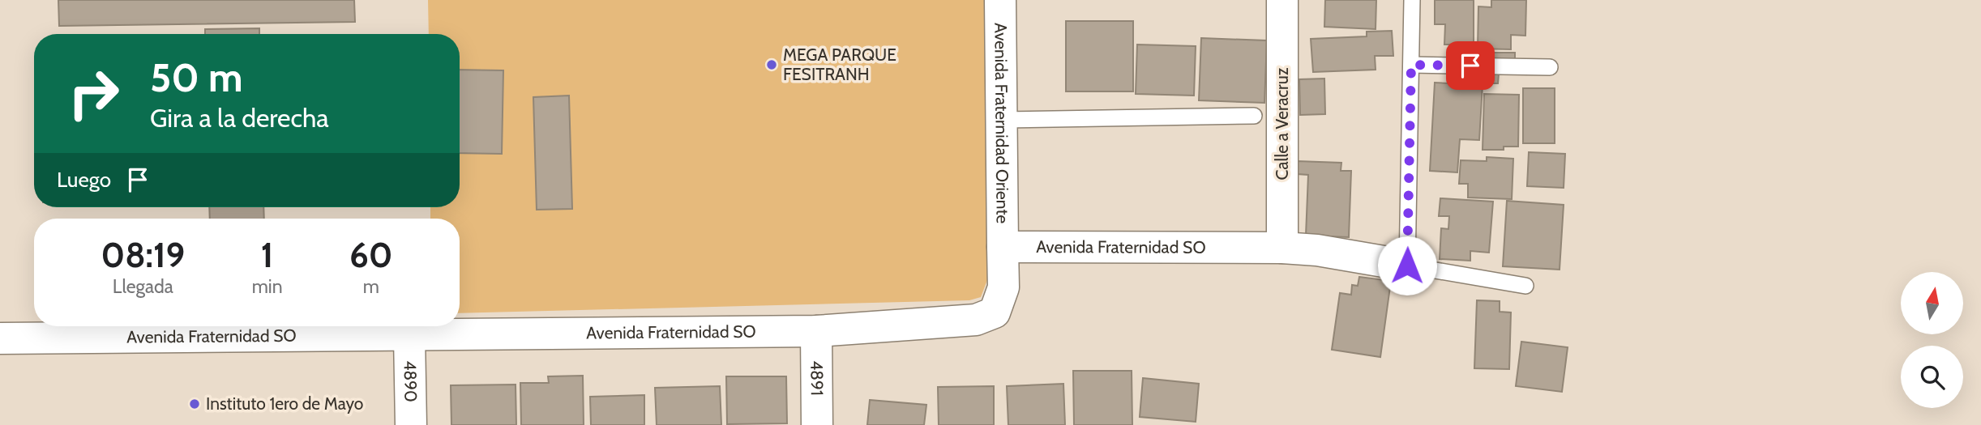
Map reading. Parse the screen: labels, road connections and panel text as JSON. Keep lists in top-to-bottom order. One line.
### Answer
{"streets":{"street":["Avenida Fraternidad Oriente","Calle a Veracruz","Avenida Fraternidad SO","4891","4890"]},"crossings":[["Avenida Fraternidad Oriente","Avenida Fraternidad SO"],["Calle a Veracruz","Avenida Fraternidad SO"],["Avenida Fraternidad SO","4891"],["Avenida Fraternidad SO","4890"]],"places":["MEGA PARQUE FESITRANH","Instituto 1ero de Mayo"],"north":"top","page":{"turn":["50 m","Gira a la derecha"],"then":"Luego","eta":["08:19","Llegada","1","min","60","m"]}}
